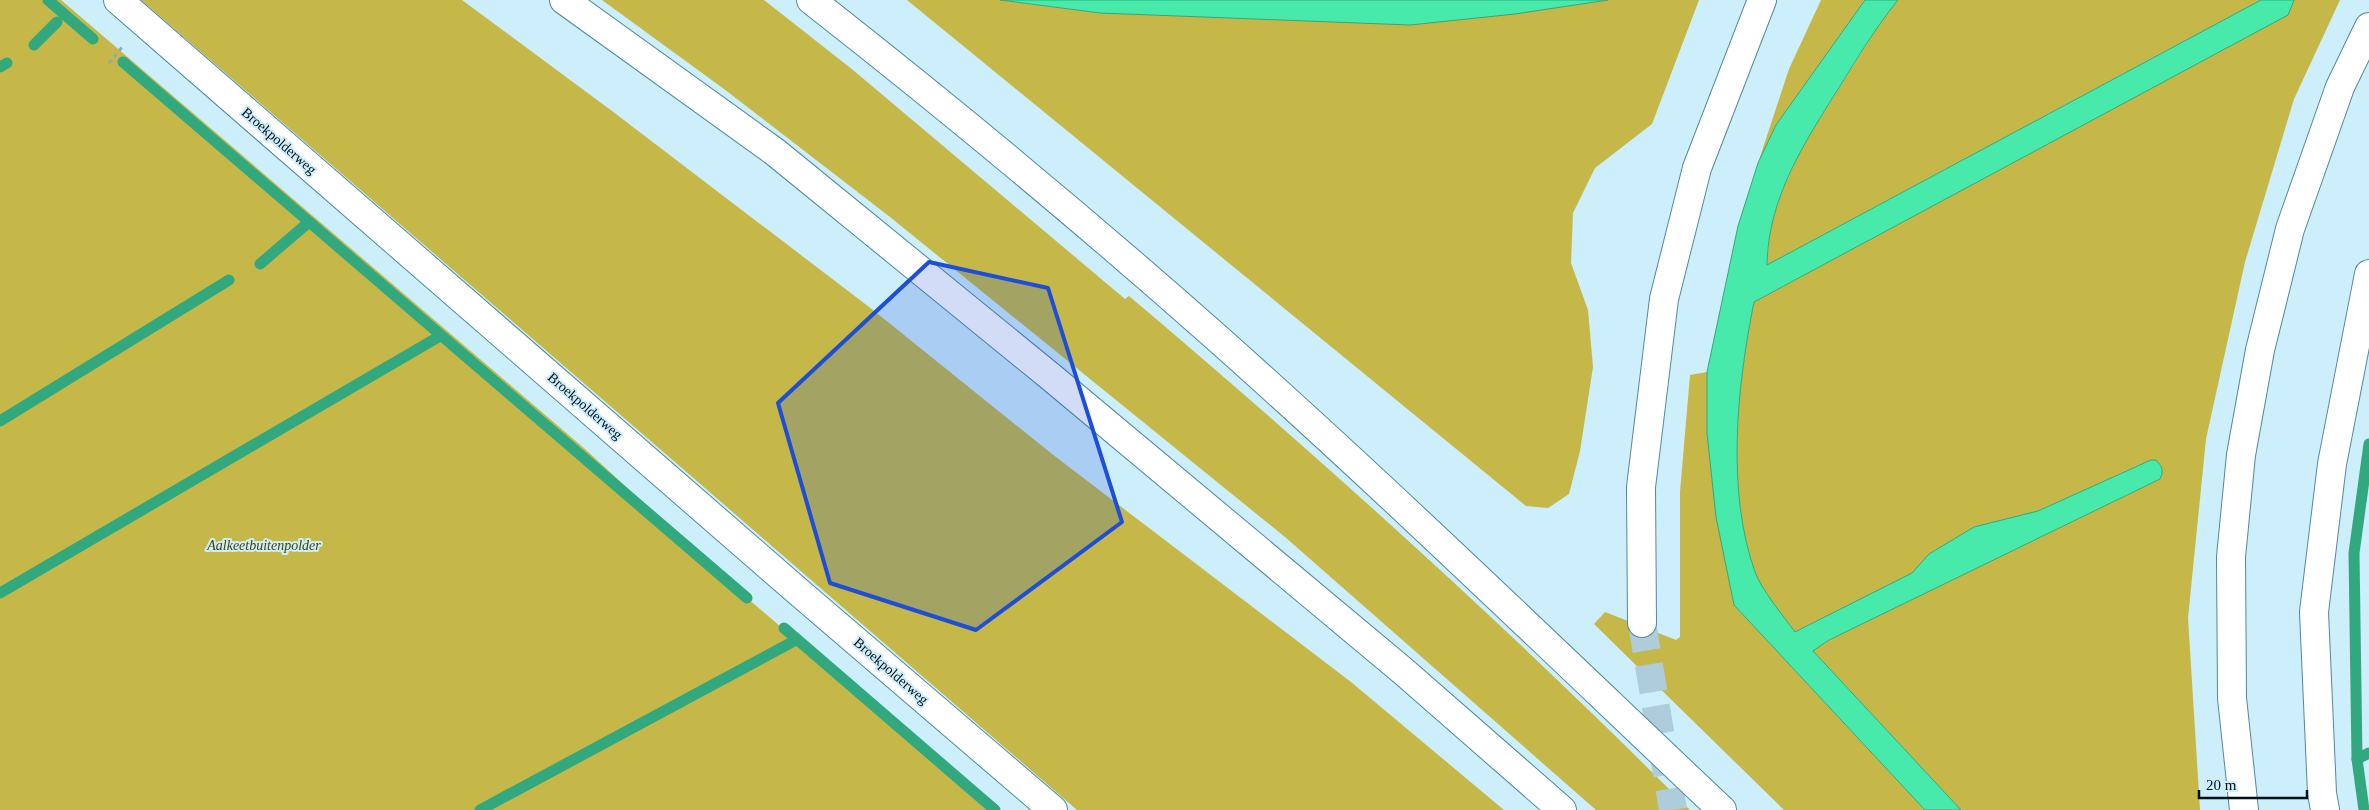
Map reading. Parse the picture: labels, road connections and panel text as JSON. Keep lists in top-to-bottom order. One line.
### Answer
{"streets":{"main road":["Broekpolderweg"]},"parks":["Aalkeetbuitenpolder"],"scale_bar":"20 m"}
